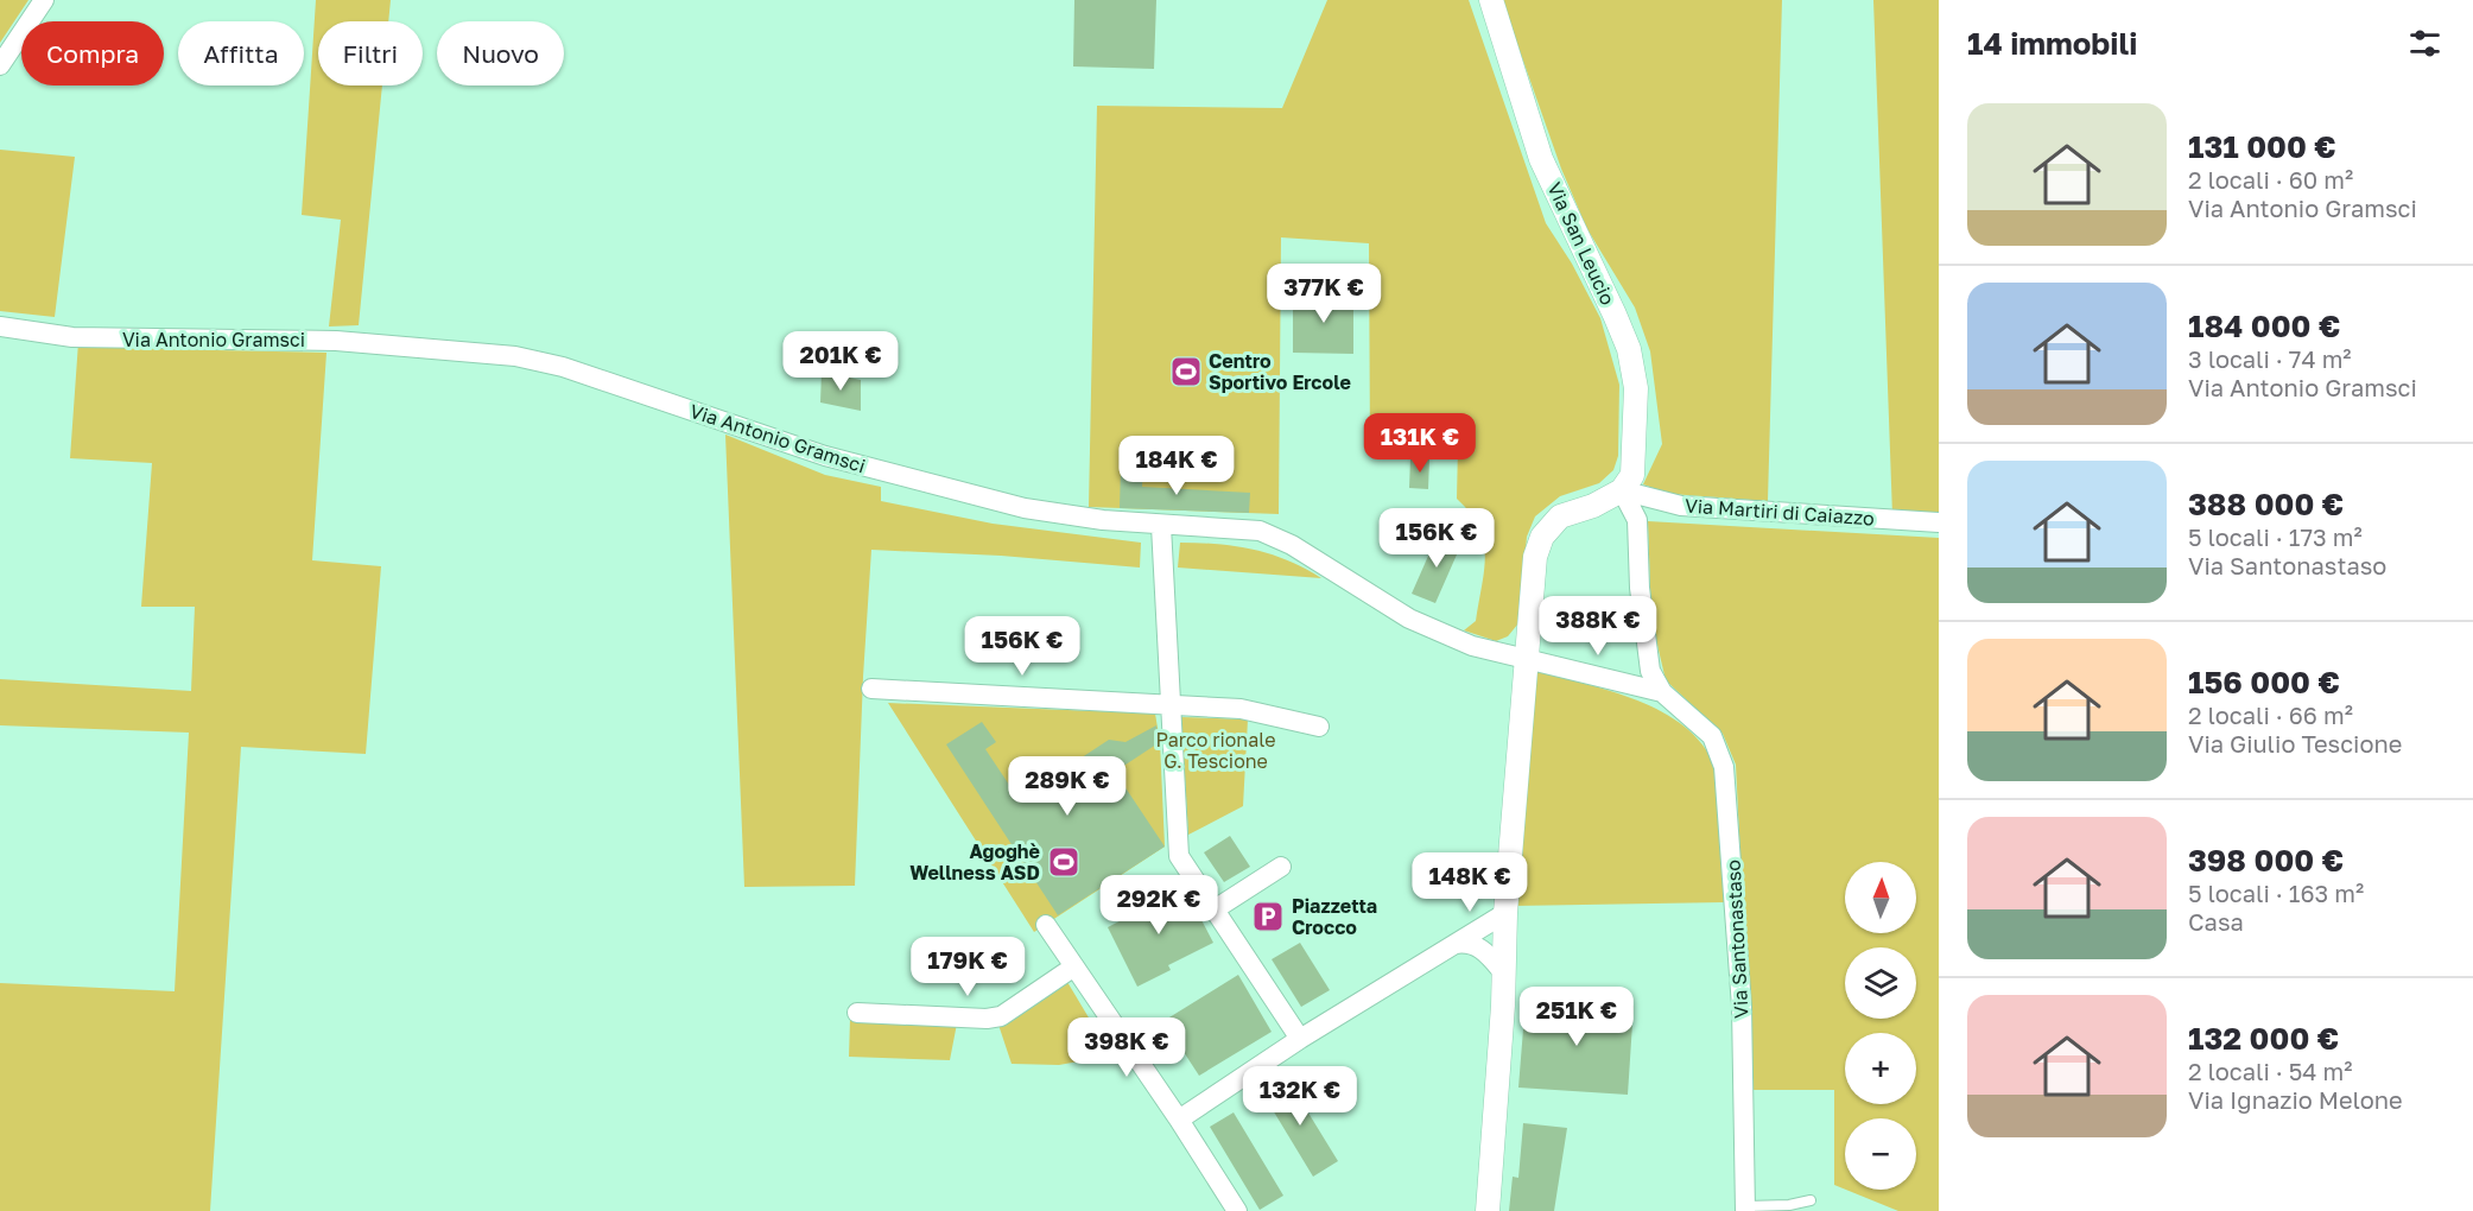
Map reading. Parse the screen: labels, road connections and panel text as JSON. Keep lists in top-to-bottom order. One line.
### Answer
{"streets":{"street":["Via San Leucio","Via Antonio Gramsci","Via Martiri di Caiazzo","Via Santonastaso"]},"crossings":[["Via San Leucio","Via Martiri di Caiazzo"],["Via San Leucio","Via Santonastaso"],["Via Antonio Gramsci","Via Santonastaso"],["Via Martiri di Caiazzo","Via Santonastaso"]],"parks":["Parco rionale G. Tescione"],"places":{"sports":["Centro Sportivo Ercole","Agoghè Wellness ASD"],"parking":["Piazzetta Crocco"]},"north":"top","page":{"heading":"14 immobili","chip":["Compra","Affitta","Filtri","Nuovo"],"list":[{"name":"131 000 €","note":"2 locali · 60 m² · Via Antonio Gramsci"},{"name":"184 000 €","note":"3 locali · 74 m² · Via Antonio Gramsci"},{"name":"388 000 €","note":"5 locali · 173 m² · Via Santonastaso"},{"name":"156 000 €","note":"2 locali · 66 m² · Via Giulio Tescione"},{"name":"398 000 €","note":"5 locali · 163 m² · Casa"},{"name":"132 000 €","note":"2 locali · 54 m² · Via Ignazio Melone"}],"price":["377K €","201K €","131K €","184K €","156K €","388K €","156K €","289K €","148K €","292K €","179K €","251K €","398K €","132K €"],"map_buttons":["+","−"]}}
